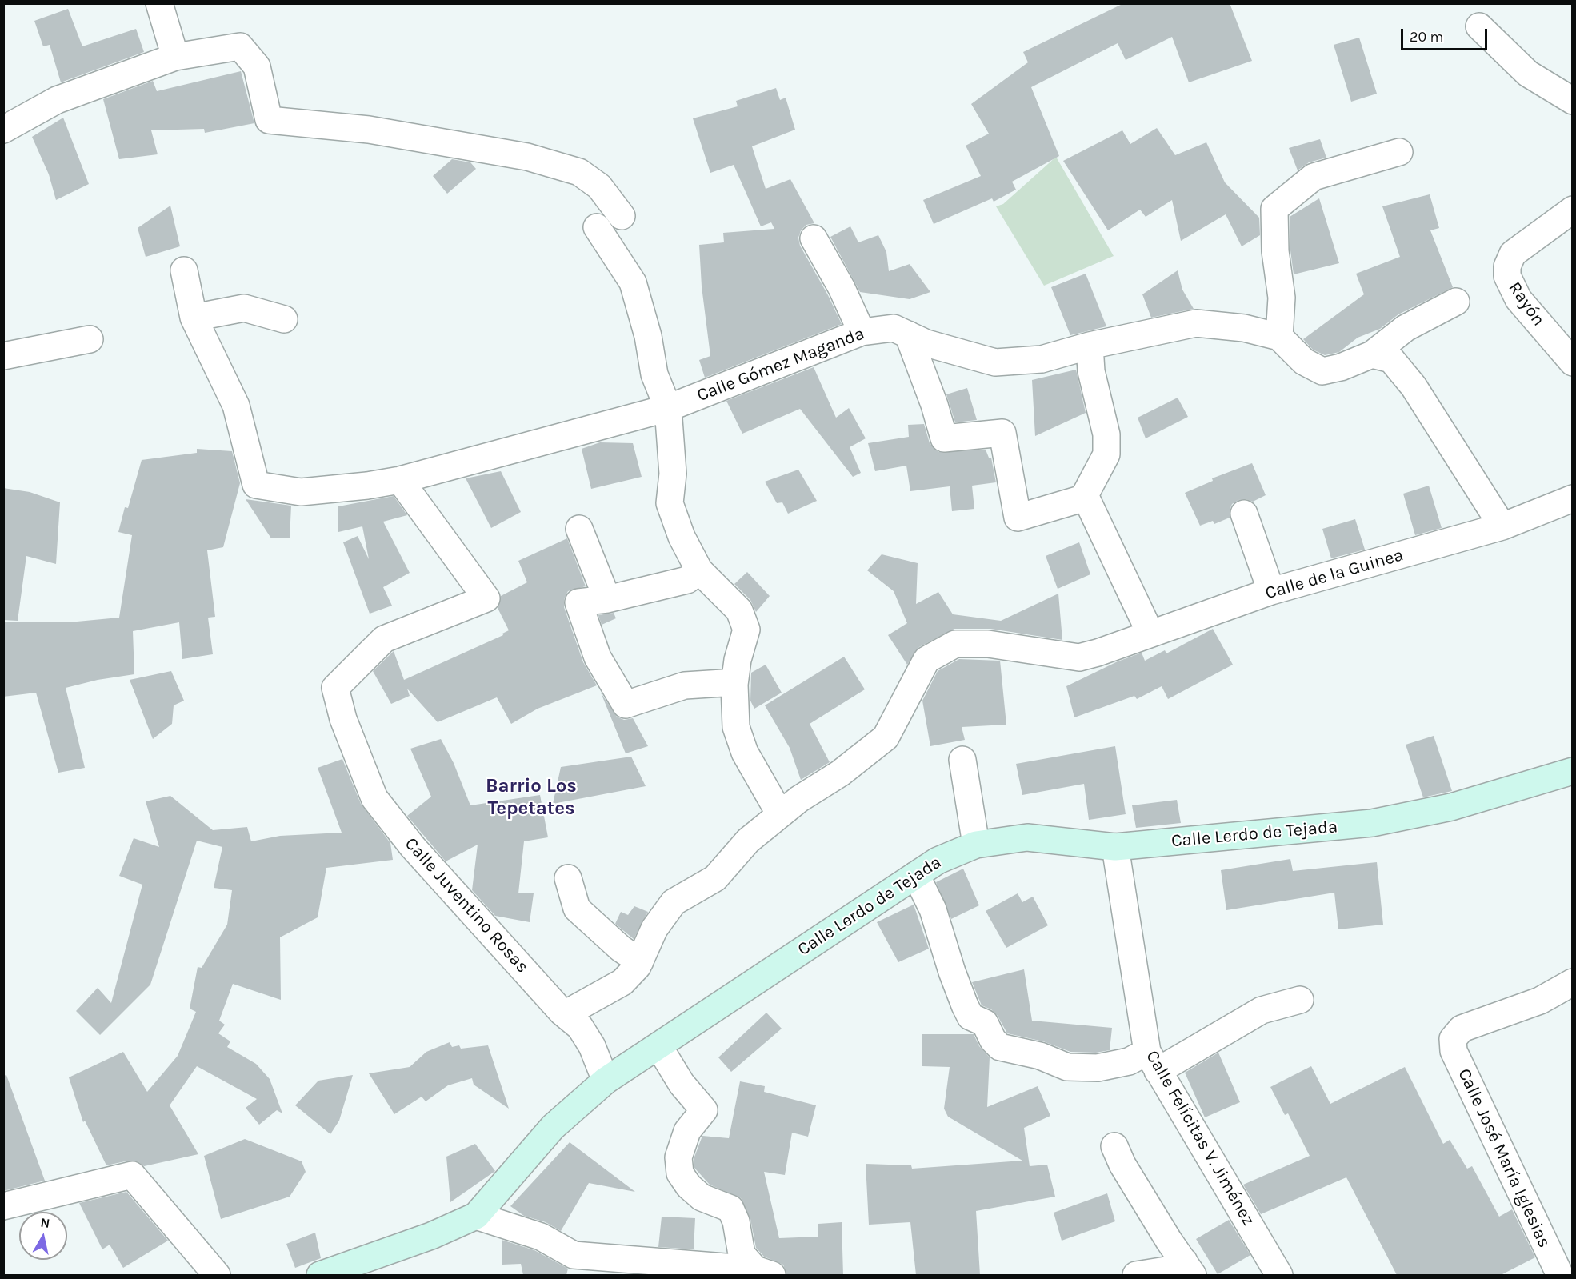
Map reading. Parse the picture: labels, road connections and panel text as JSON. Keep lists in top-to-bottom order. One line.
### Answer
{"streets":{"street":["Rayón","Calle Gómez Maganda","Calle de la Guinea","Calle Lerdo de Tejada","Calle Juventino Rosas","Calle Felícitas V. Jiménez","Calle José María Iglesias"]},"crossings":[["Calle Gómez Maganda","Calle Juventino Rosas"],["Calle de la Guinea","Calle Juventino Rosas"],["Calle Lerdo de Tejada","Calle Juventino Rosas"],["Calle Lerdo de Tejada","Calle Felícitas V. Jiménez"]],"districts":["Barrio Los Tepetates"],"scale_bar":"20 m","north":"top"}
